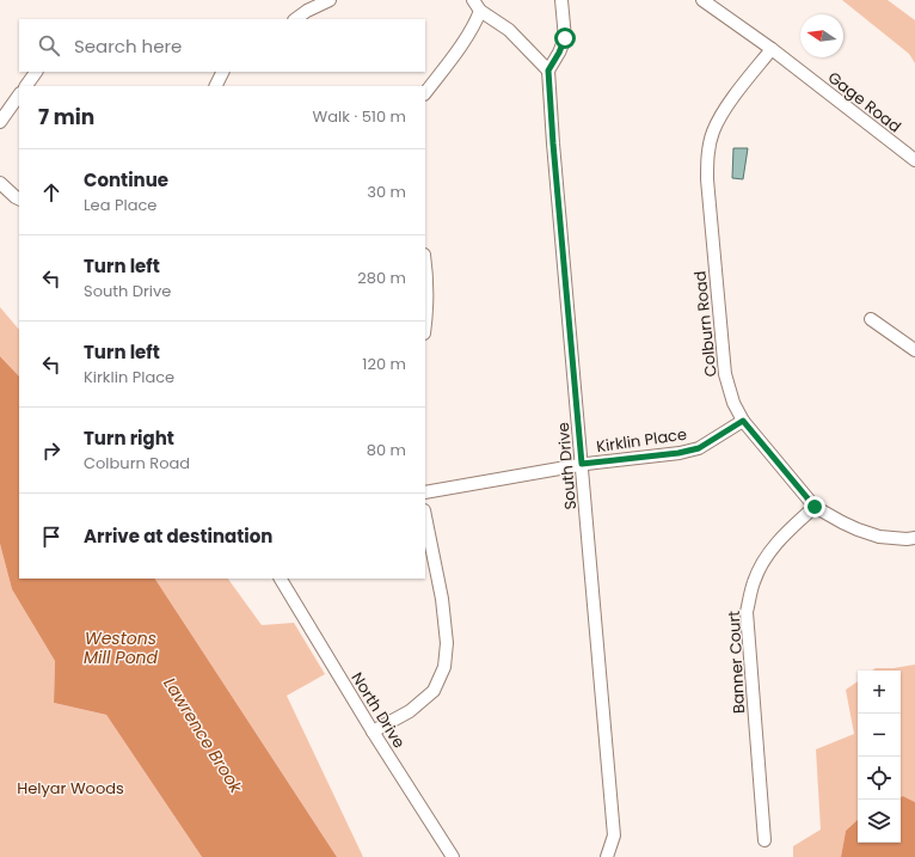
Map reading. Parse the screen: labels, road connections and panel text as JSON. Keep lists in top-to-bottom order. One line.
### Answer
{"streets":{"street":["Gage Road","Colburn Road","Kirklin Place","South Drive","Banner Court","North Drive"]},"crossings":[["Gage Road","Colburn Road"],["Colburn Road","Kirklin Place"],["Colburn Road","Banner Court"],["Kirklin Place","South Drive"]],"water":["Westons Mill Pond","Lawrence Brook"],"parks":["Helyar Woods"],"north":"left","page":{"search":"Search here","heading":["7 min","Walk · 510 m"],"list":[["Continue","Lea Place","30 m"],["Turn left","South Drive","280 m"],["Turn left","Kirklin Place","120 m"],["Turn right","Colburn Road","80 m"],"Arrive at destination"],"map_buttons":["+","−"]}}
